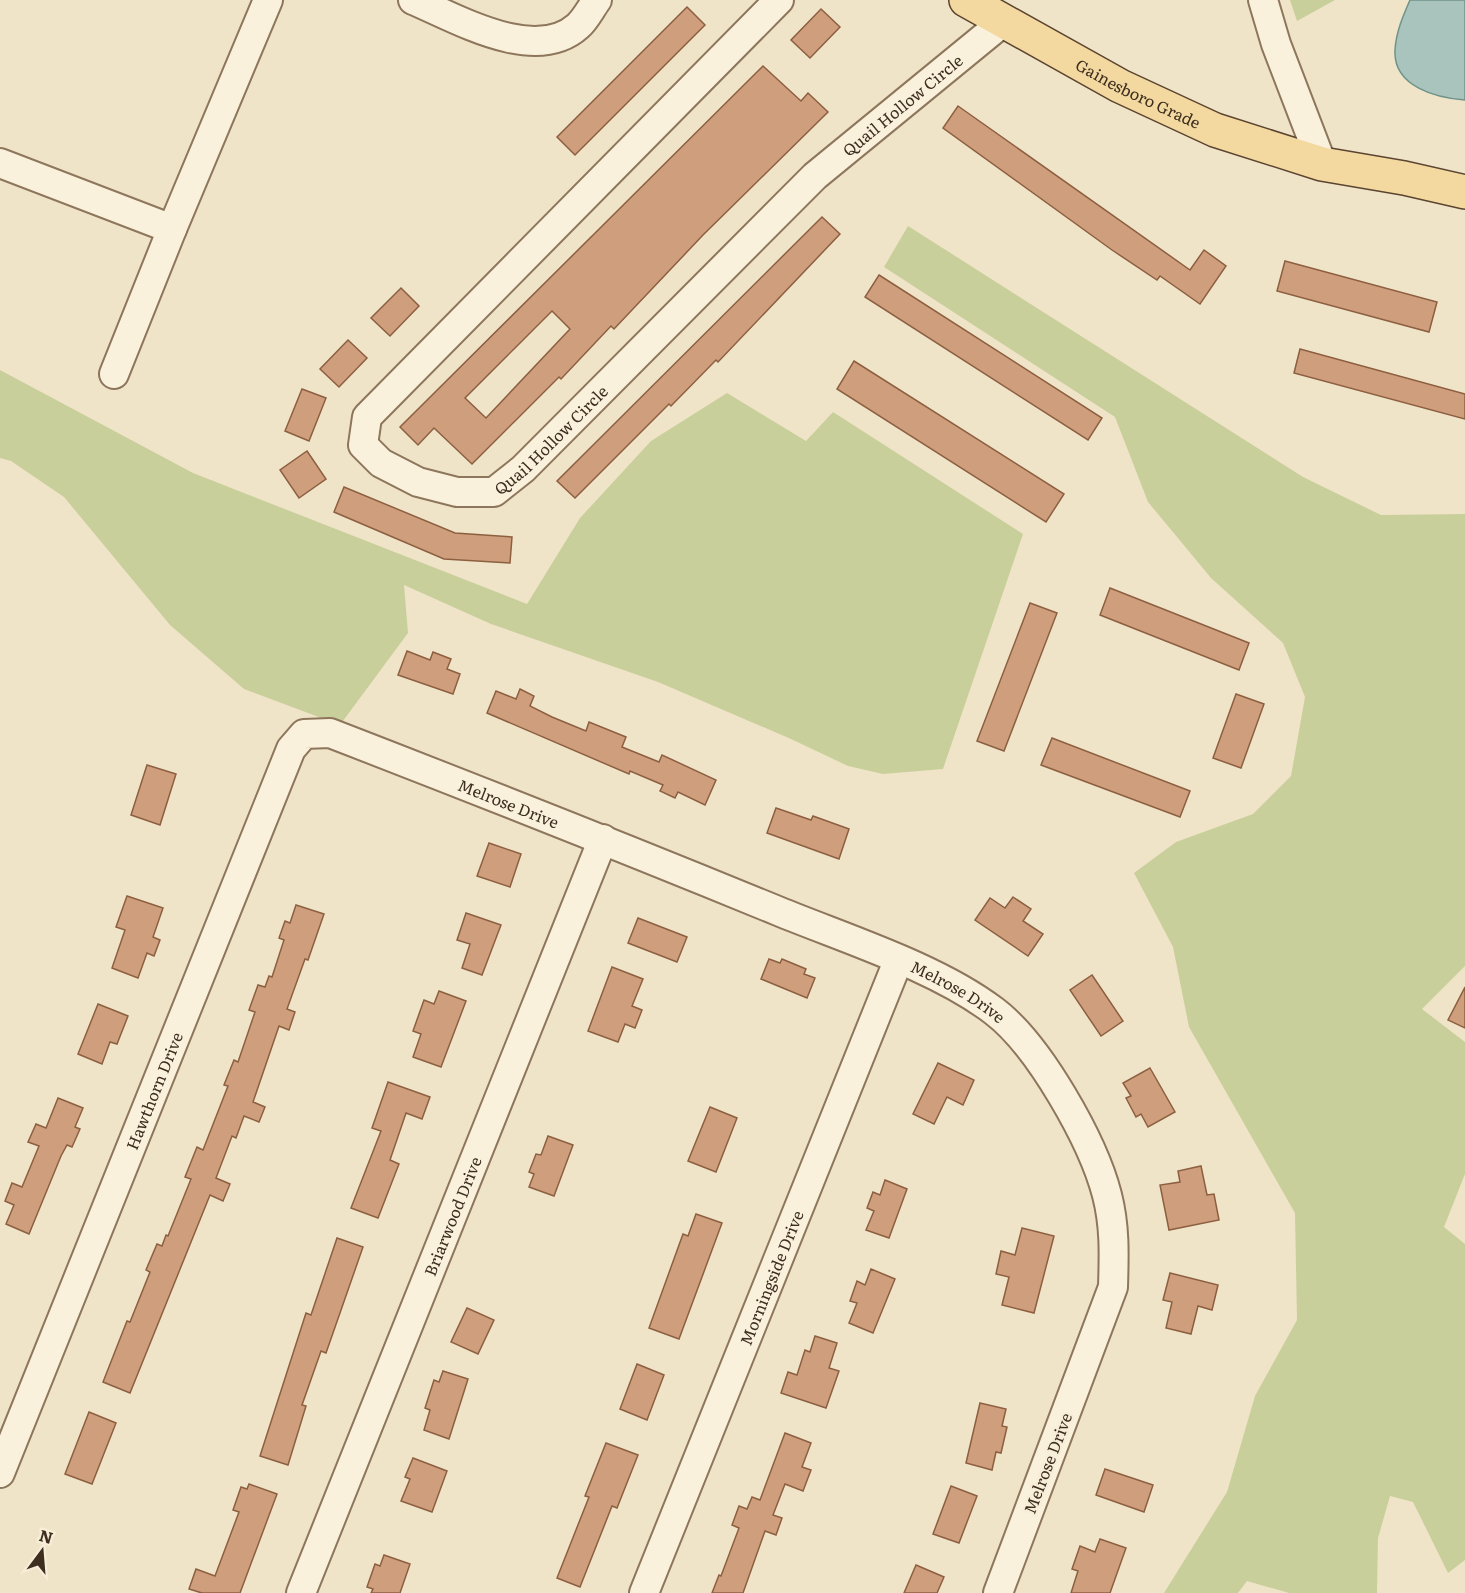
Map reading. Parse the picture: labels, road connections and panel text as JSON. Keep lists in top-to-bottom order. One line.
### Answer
{"streets":{"main road":["Gainesboro Grade"],"street":["Quail Hollow Circle","Melrose Drive","Hawthorn Drive","Briarwood Drive","Morningside Drive"]},"crossings":[["Gainesboro Grade","Quail Hollow Circle"],["Melrose Drive","Hawthorn Drive"],["Melrose Drive","Briarwood Drive"],["Melrose Drive","Morningside Drive"]],"north":"top"}
